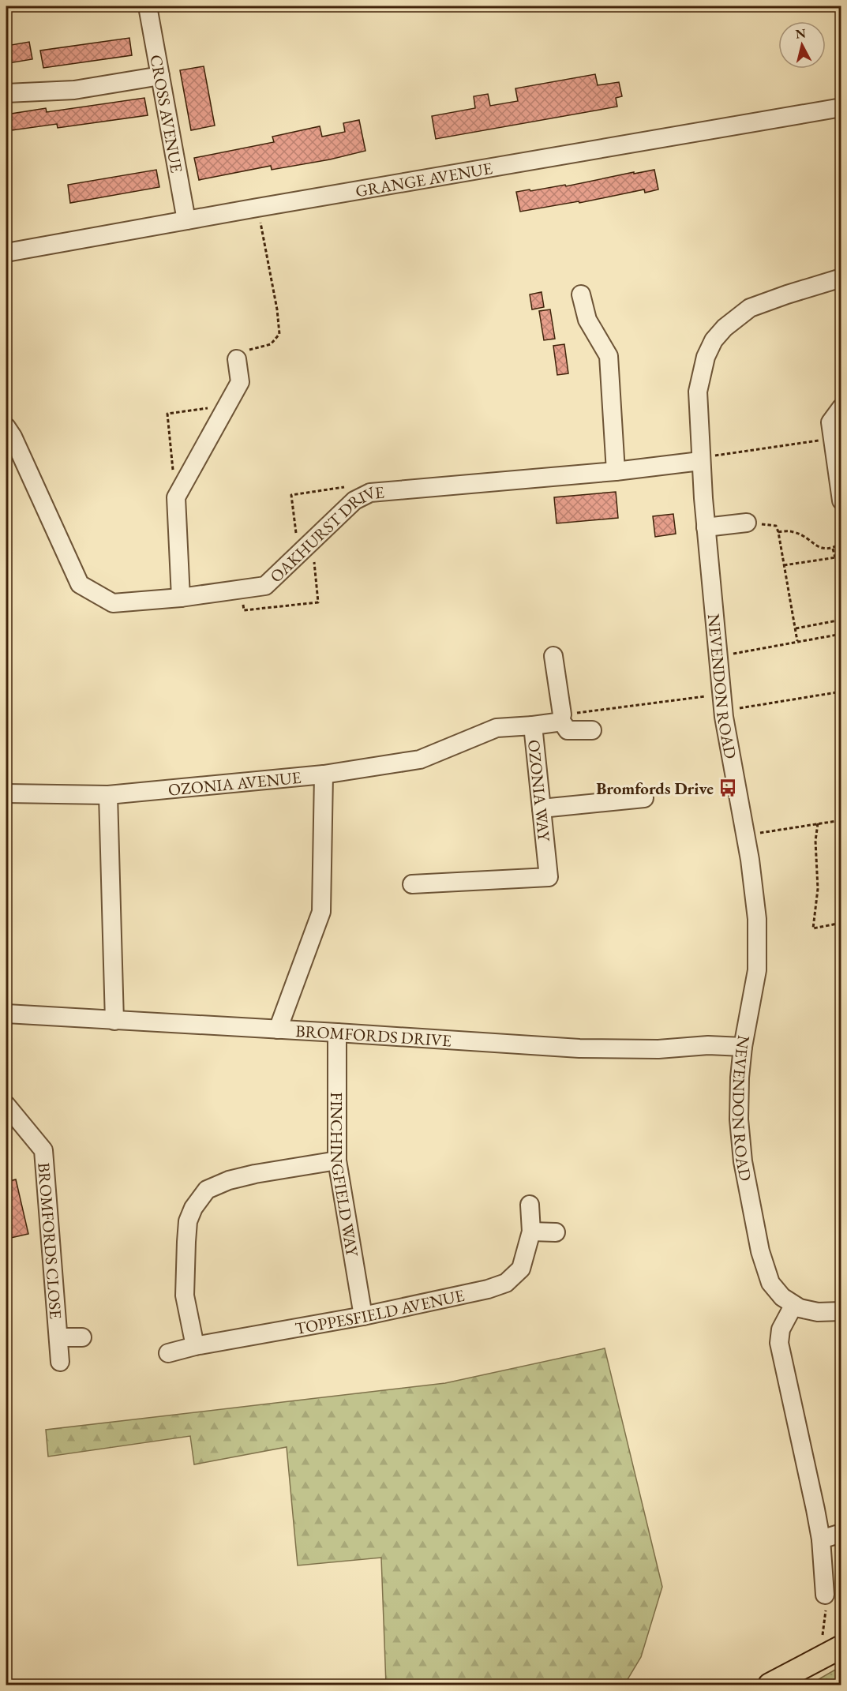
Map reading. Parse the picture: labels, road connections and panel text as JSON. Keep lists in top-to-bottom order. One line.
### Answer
{"streets":{"street":["CROSS AVENUE","GRANGE AVENUE","OAKHURST DRIVE","NEVENDON ROAD","OZONIA AVENUE","OZONIA WAY","BROMFORDS DRIVE","FINCHINGFIELD WAY","BROMFORDS CLOSE","TOPPESFIELD AVENUE"]},"crossings":[["CROSS AVENUE","GRANGE AVENUE"],["OAKHURST DRIVE","NEVENDON ROAD"],["NEVENDON ROAD","BROMFORDS DRIVE"],["OZONIA AVENUE","OZONIA WAY"],["OZONIA AVENUE","BROMFORDS DRIVE"],["BROMFORDS DRIVE","FINCHINGFIELD WAY"],["FINCHINGFIELD WAY","TOPPESFIELD AVENUE"]],"places":{"bus stop":["Bromfords Drive"]},"north":"top"}
